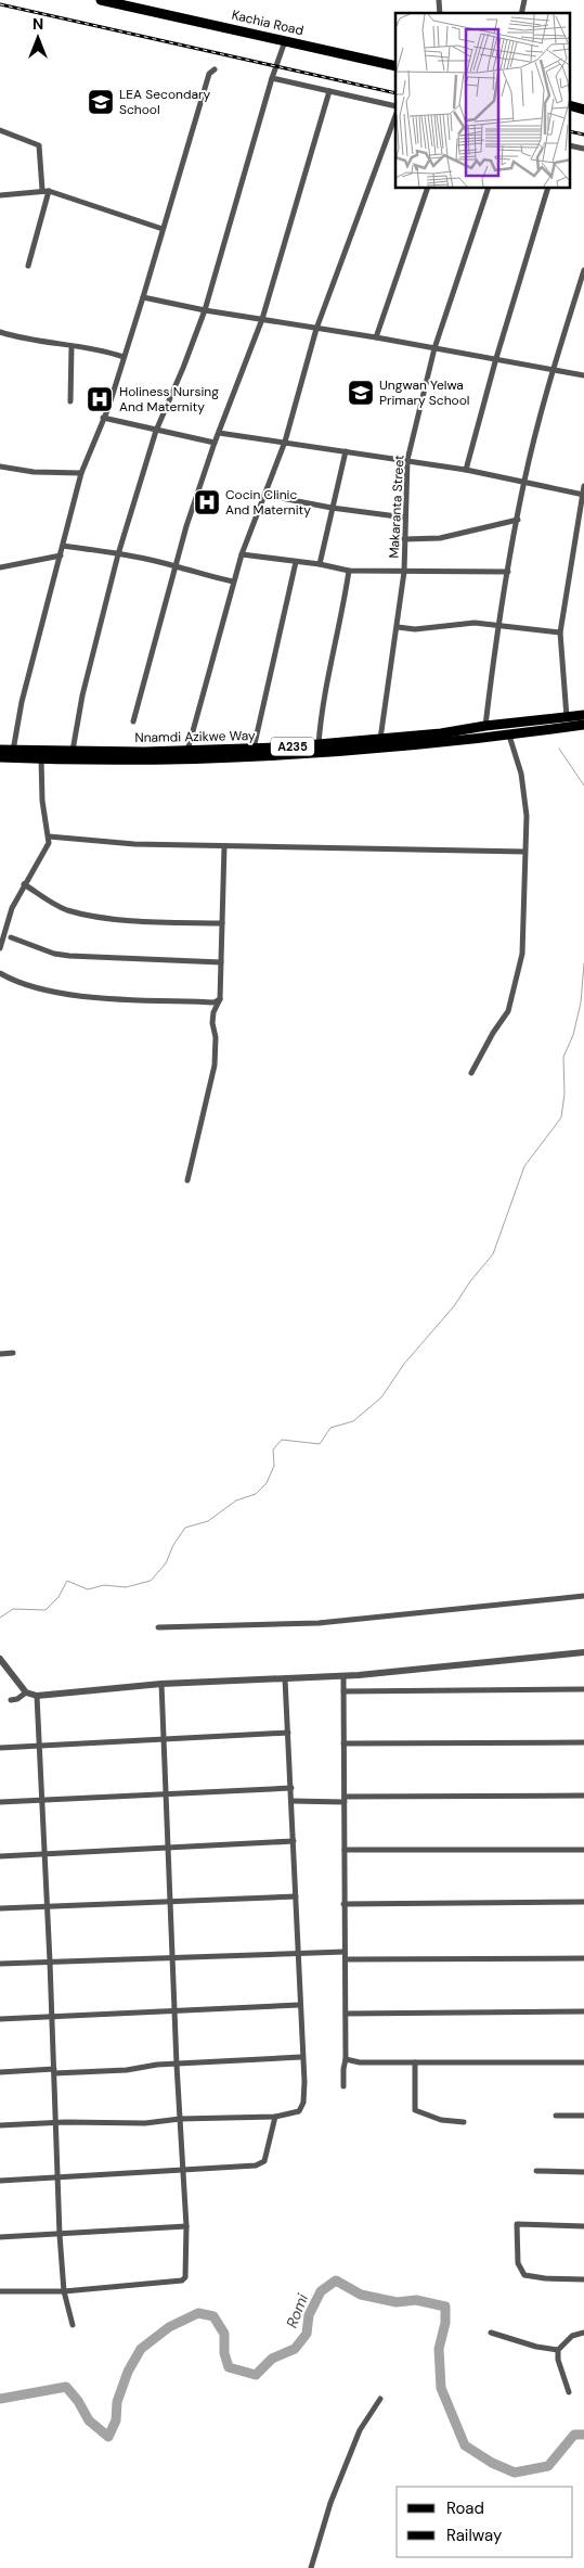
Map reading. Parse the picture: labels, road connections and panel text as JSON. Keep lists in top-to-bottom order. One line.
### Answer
{"streets":{"main road":["Kachia Road","Nnamdi Azikwe Way","A235"],"street":["Makaranta Street"]},"crossings":[["Makaranta Street","Nnamdi Azikwe Way"]],"water":["Romi"],"places":{"school or university":["LEA Secondary School","Ungwan Yelwa Primary School"],"hospital":["Holiness Nursing And Maternity","Cocin Clinic And Maternity"]},"legend":["Road","Railway"],"north":"top"}
